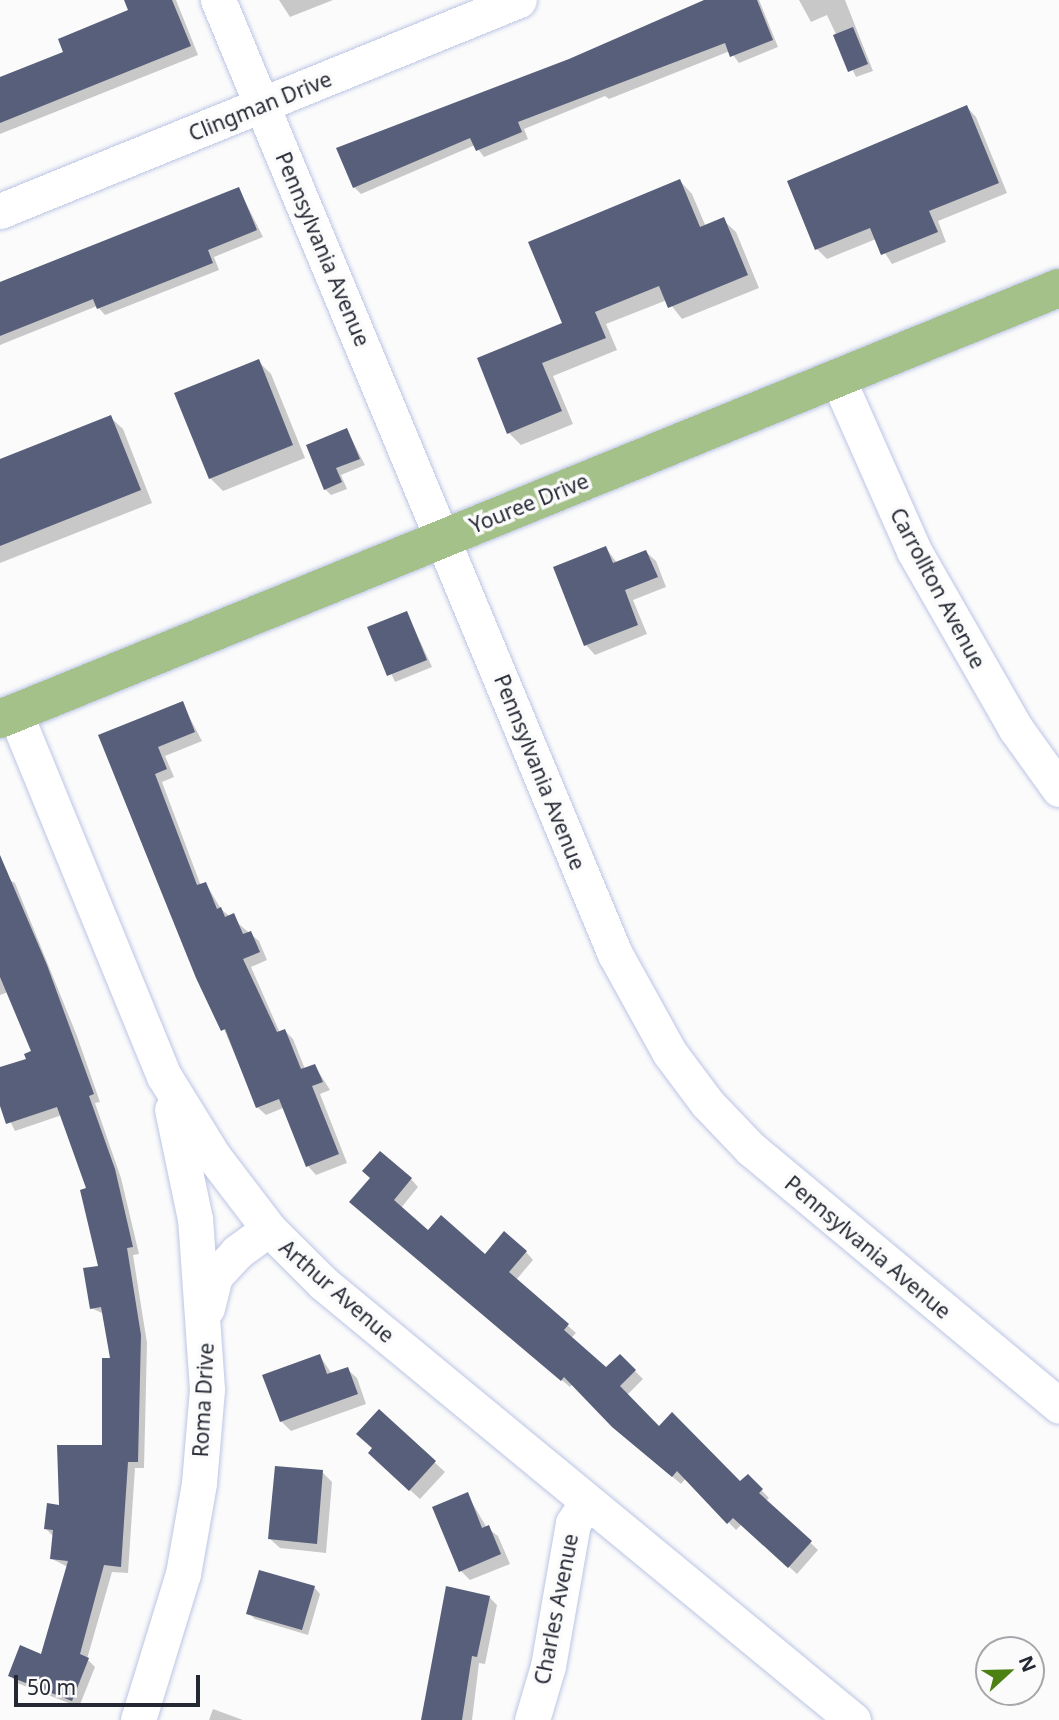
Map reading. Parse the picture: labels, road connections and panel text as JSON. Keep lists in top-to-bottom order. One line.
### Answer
{"streets":{"main road":["Youree Drive"],"street":["Clingman Drive","Pennsylvania Avenue","Carrollton Avenue","Arthur Avenue","Roma Drive","Charles Avenue"]},"crossings":[["Clingman Drive","Pennsylvania Avenue"],["Pennsylvania Avenue","Youree Drive"],["Youree Drive","Carrollton Avenue"],["Youree Drive","Arthur Avenue"],["Arthur Avenue","Roma Drive"],["Arthur Avenue","Charles Avenue"]],"scale_bar":"50 m","north":"right"}
